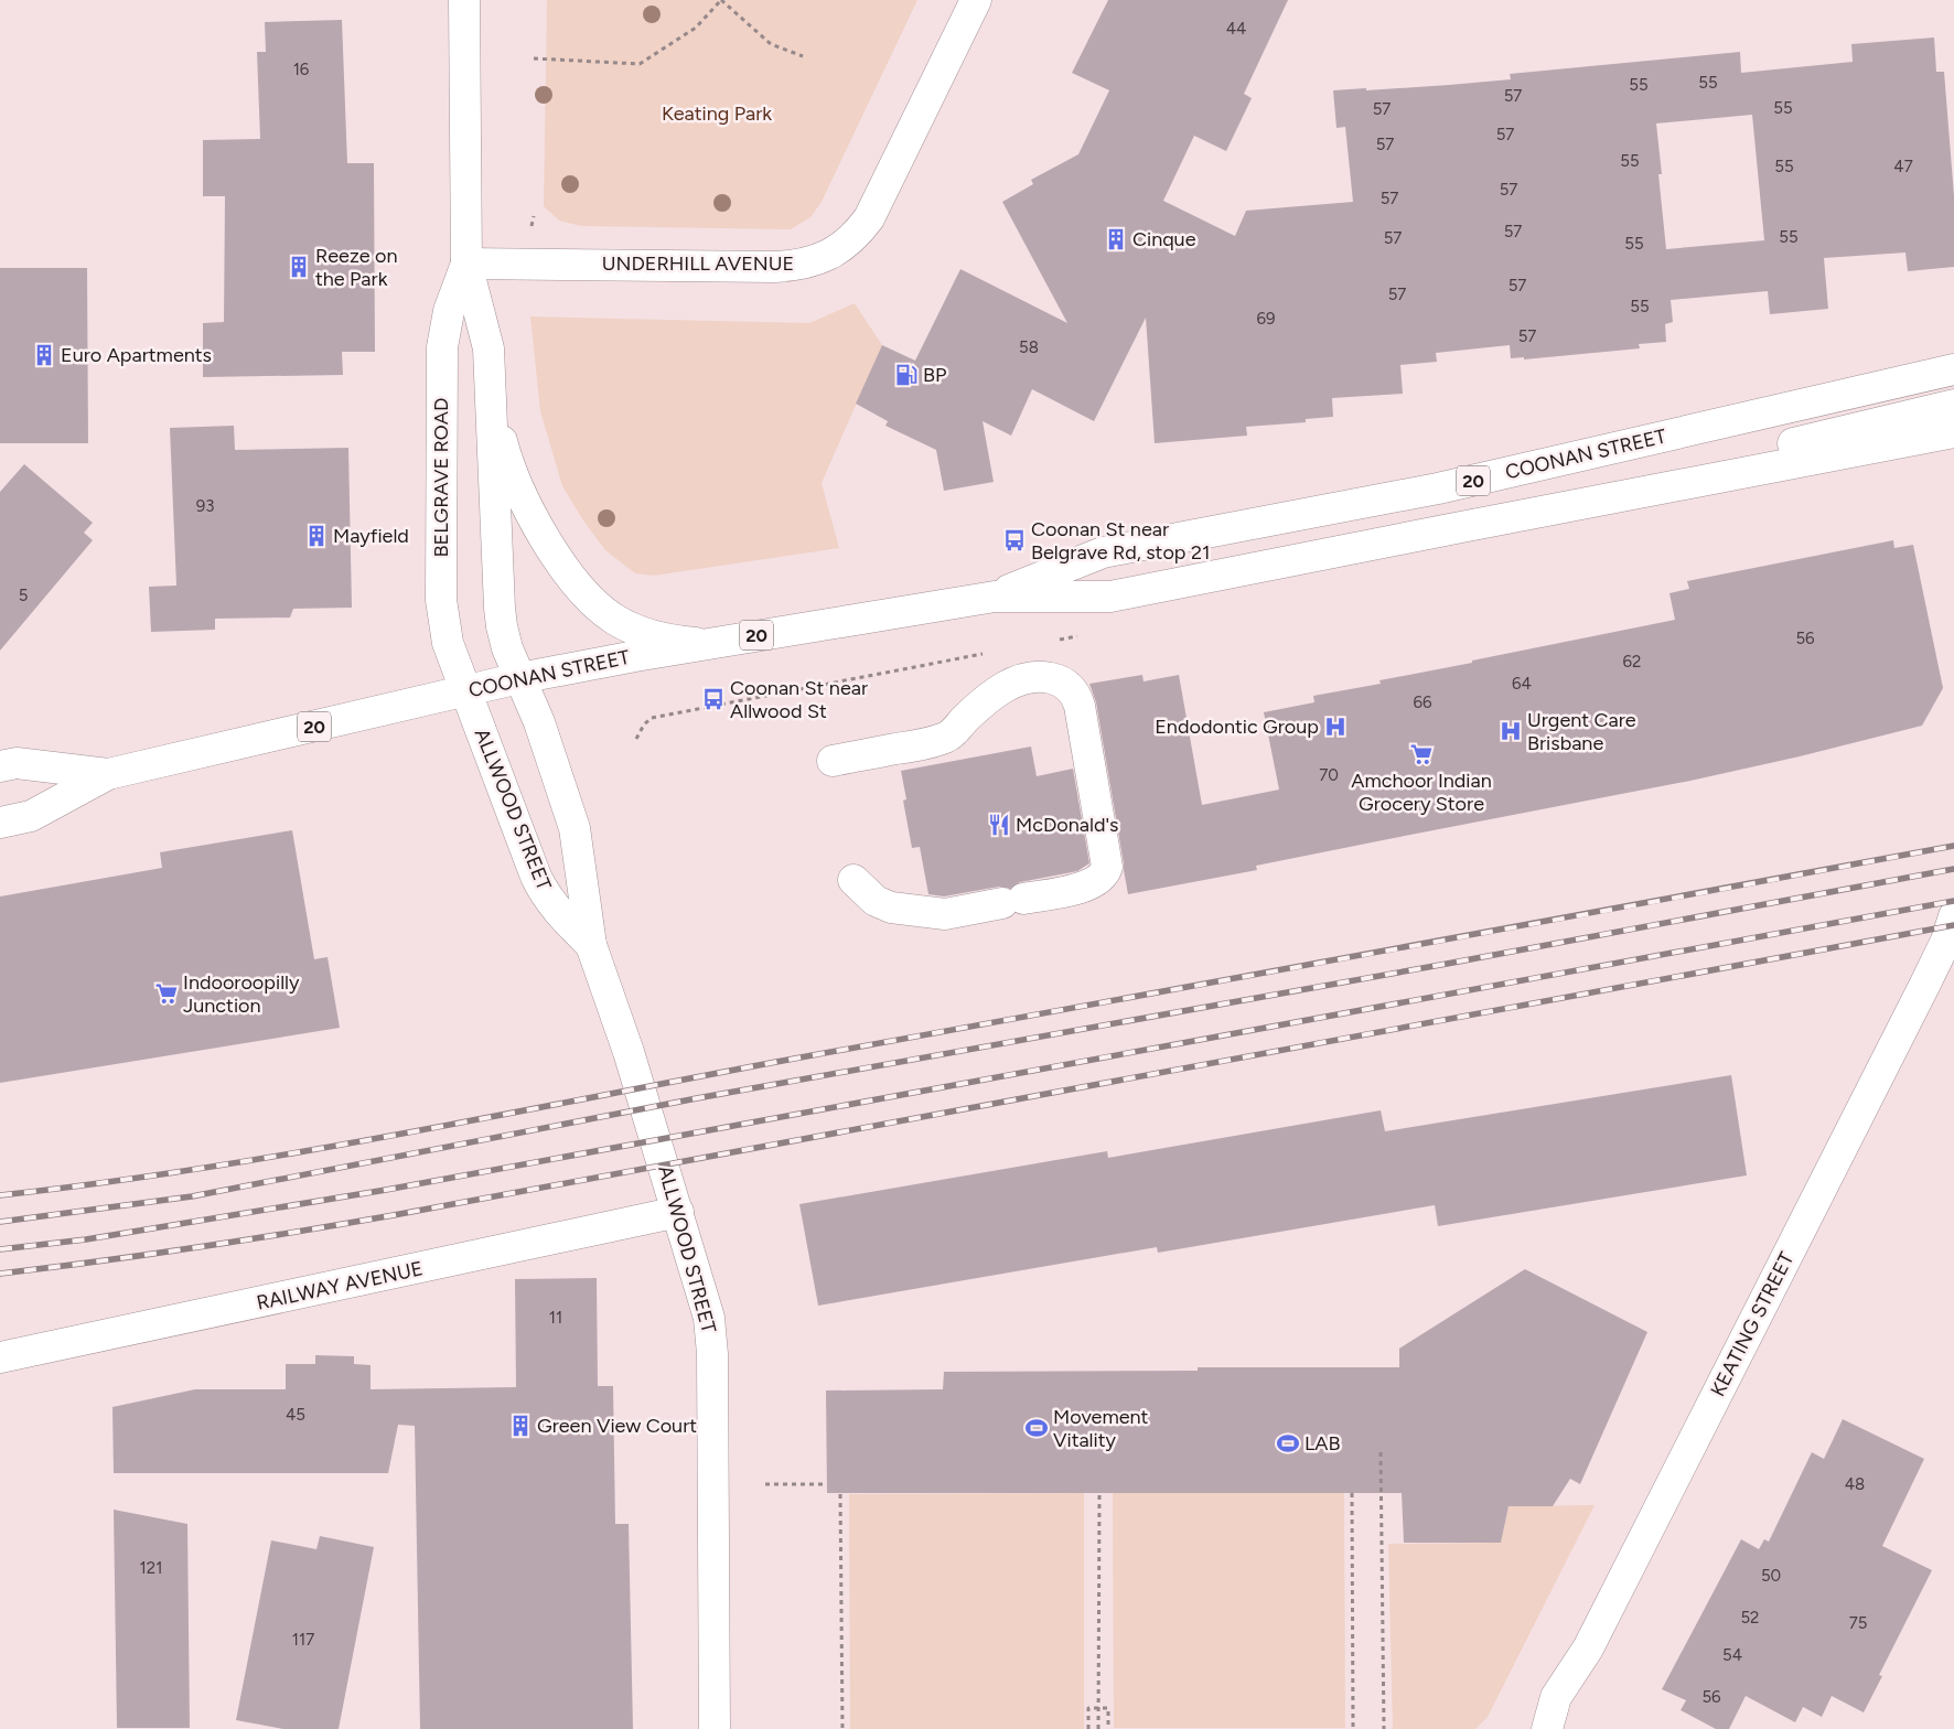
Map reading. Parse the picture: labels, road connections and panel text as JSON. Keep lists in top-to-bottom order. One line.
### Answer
{"streets":{"street":["UNDERHILL AVENUE","COONAN STREET","BELGRAVE ROAD","20","ALLWOOD STREET","RAILWAY AVENUE","KEATING STREET"]},"crossings":[["UNDERHILL AVENUE","BELGRAVE ROAD"],["COONAN STREET","BELGRAVE ROAD"],["COONAN STREET","ALLWOOD STREET"],["BELGRAVE ROAD","ALLWOOD STREET"],["ALLWOOD STREET","RAILWAY AVENUE"]],"parks":["Keating Park"],"places":{"building":["Cinque","Reeze on the Park","Euro Apartments","Mayfield","Green View Court"],"fuel station":["BP"],"bus stop":["Coonan St near Belgrave Rd, stop 21","Coonan St near Allwood St"],"hospital":["Endodontic Group","Urgent Care Brisbane"],"supermarket":["Amchoor Indian Grocery Store","Indooroopilly Junction"],"restaurant":["McDonald's"],"sports":["Movement Vitality","LAB"]},"house_numbers":["44","16","55","55","57","55","57","57","57","55","55","47","57","57","57","55","57","55","57","57","55","69","57","58","93","5","56","62","64","66","70","11","45","48","121","50","52","75","117","54","56"]}
